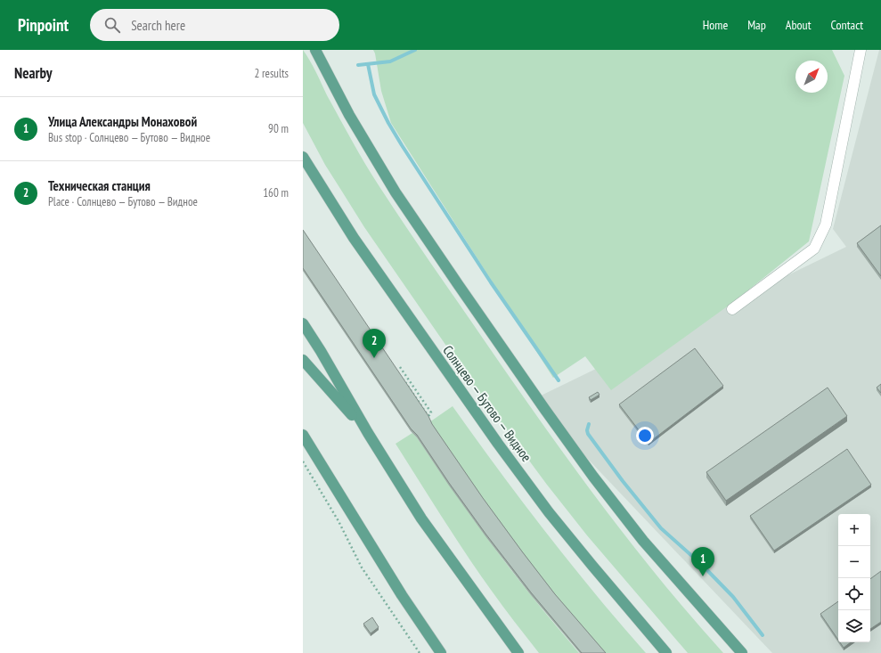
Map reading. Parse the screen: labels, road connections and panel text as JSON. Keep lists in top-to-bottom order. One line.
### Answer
{"streets":{"main road":["Солнцево — Бутово — Видное"]},"north":"top right","page":{"header":"Pinpoint","search":"Search here","nav":["Home","Map","About","Contact"],"heading":["Nearby","2 results"],"list":[{"mark":"1","name":"Улица Александры Монаховой","note":"Bus stop · Солнцево — Бутово — Видное","value":"90 m"},{"mark":"2","name":"Техническая станция","note":"Place · Солнцево — Бутово — Видное","value":"160 m"}],"pins":["2","1"],"map_buttons":["+","−"]}}
